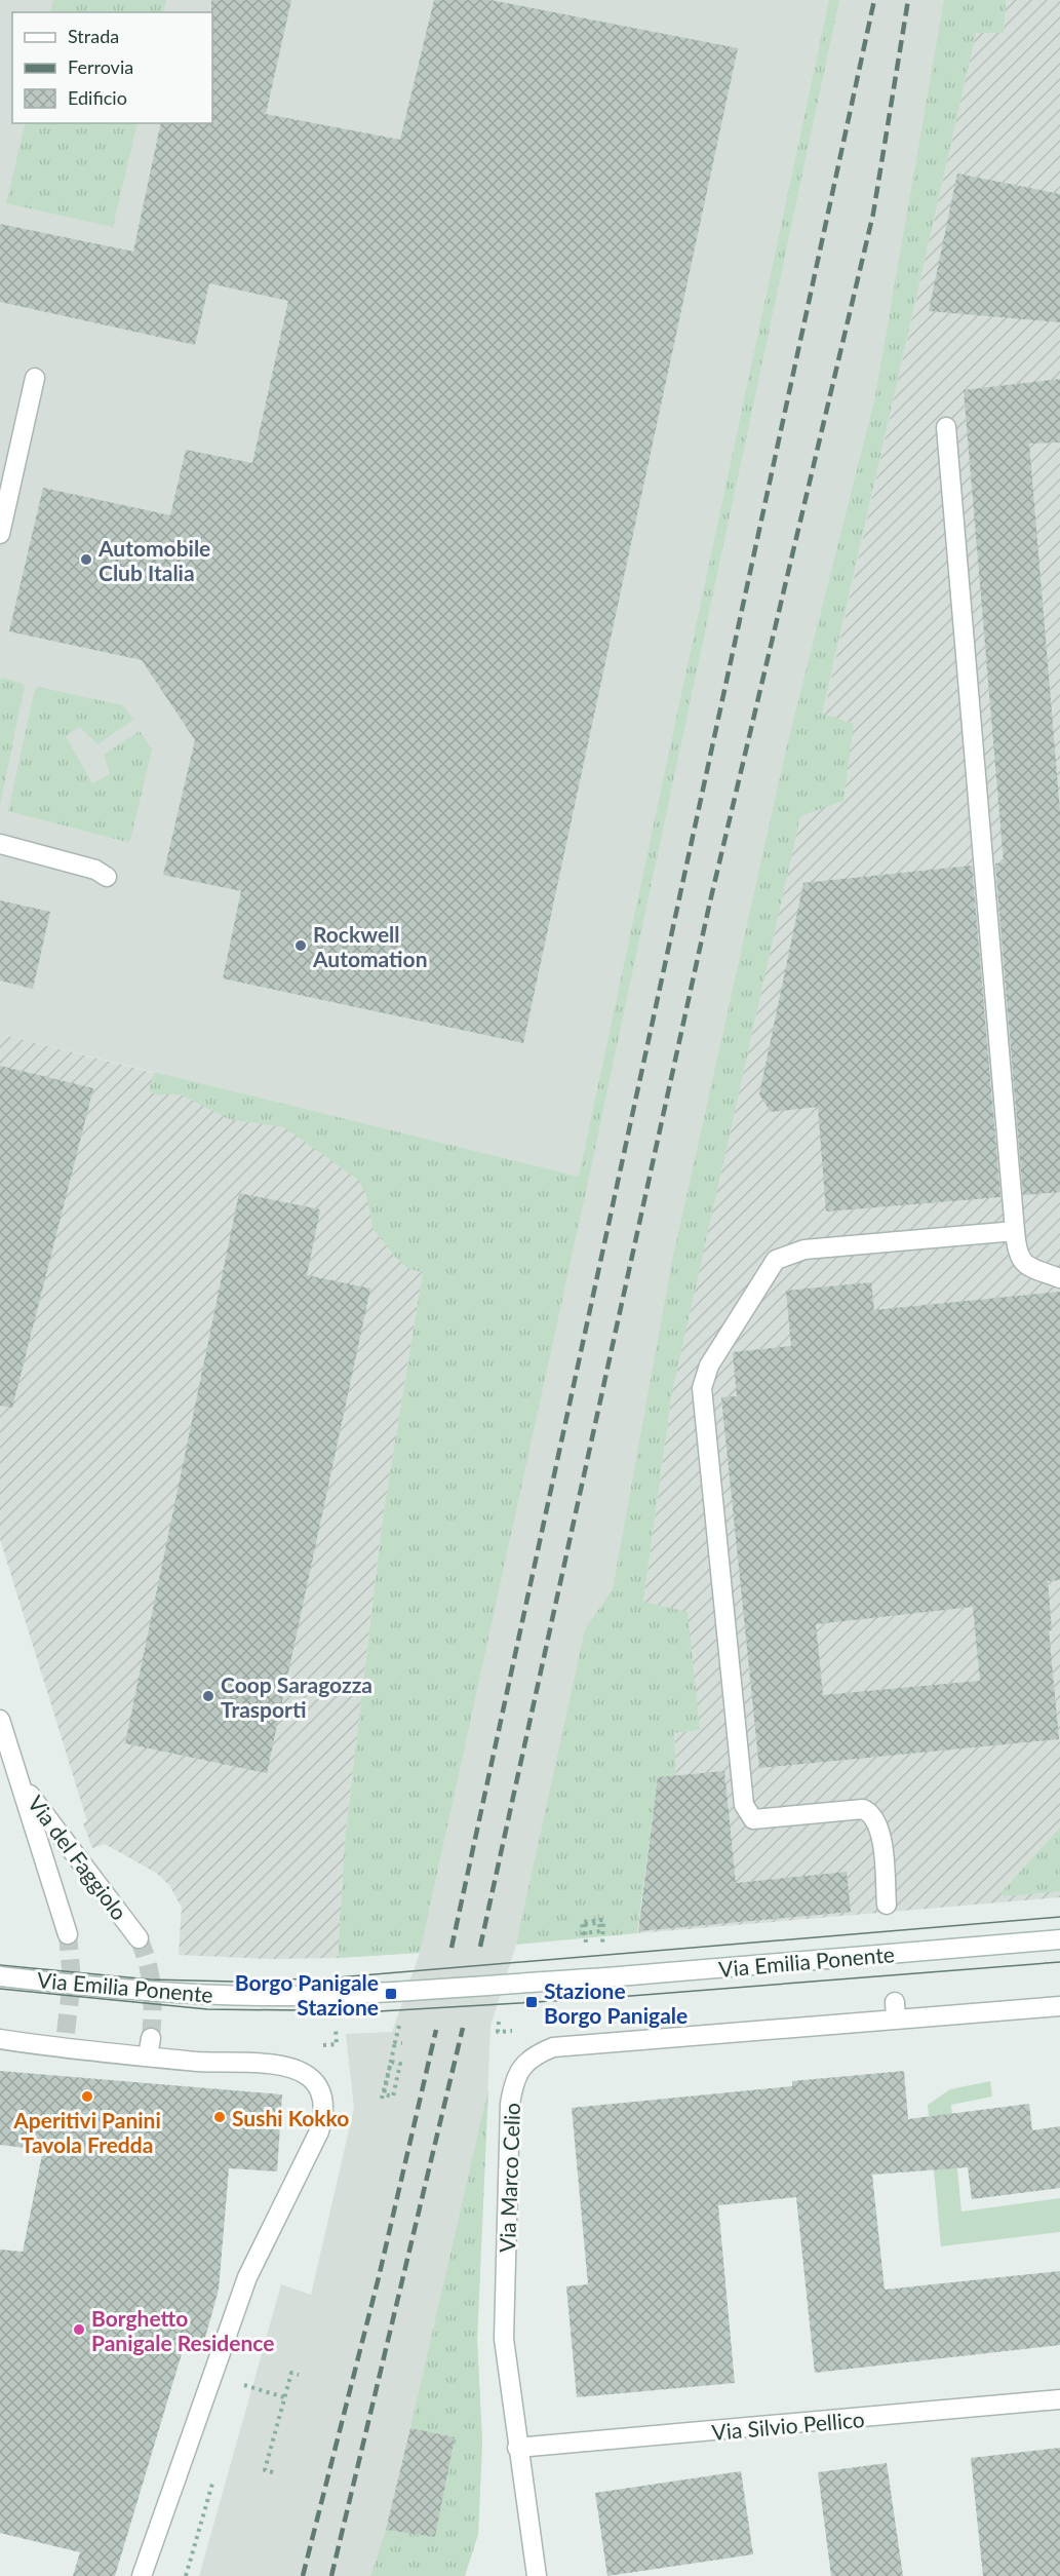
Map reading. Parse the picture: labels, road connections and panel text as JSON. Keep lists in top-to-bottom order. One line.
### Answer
{"streets":{"street":["Via del Faggiolo","Via Emilia Ponente","Via Marco Celio","Via Silvio Pellico"]},"crossings":[["Via Marco Celio","Via Silvio Pellico"]],"places":{"other":["Automobile Club Italia","Rockwell Automation","Coop Saragozza Trasporti","Aperitivi Panini Tavola Fredda","Sushi Kokko","Borghetto Panigale Residence"],"transit":["Borgo Panigale Stazione","Stazione Borgo Panigale"]},"legend":["Strada","Ferrovia","Edificio"]}
